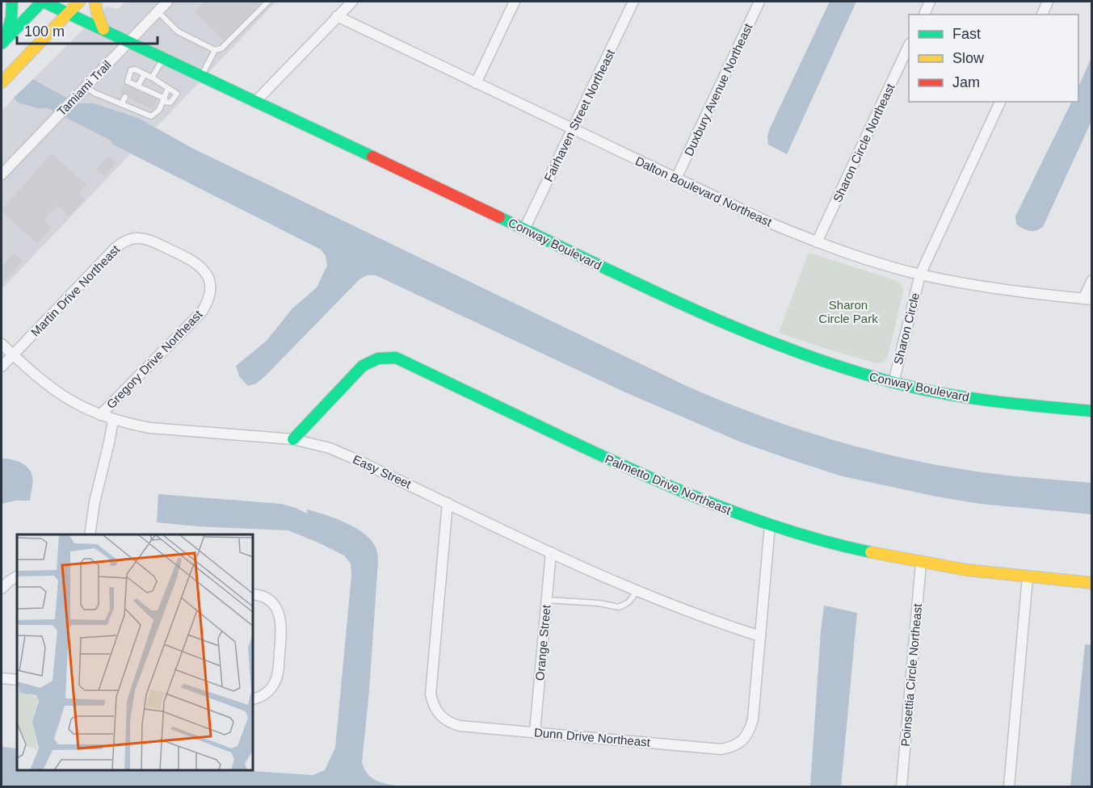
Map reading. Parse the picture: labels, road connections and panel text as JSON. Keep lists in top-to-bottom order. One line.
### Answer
{"streets":{"street":["Tamiami Trail","Duxbury Avenue Northeast","Fairhaven Street Northeast","Sharon Circle Northeast","Dalton Boulevard Northeast","Conway Boulevard","Martin Drive Northeast","Sharon Circle","Gregory Drive Northeast","Easy Street","Palmetto Drive Northeast","Orange Street","Poinsettia Circle Northeast","Dunn Drive Northeast"]},"crossings":[["Tamiami Trail","Conway Boulevard"],["Duxbury Avenue Northeast","Dalton Boulevard Northeast"],["Fairhaven Street Northeast","Dalton Boulevard Northeast"],["Fairhaven Street Northeast","Conway Boulevard"],["Sharon Circle Northeast","Dalton Boulevard Northeast"],["Dalton Boulevard Northeast","Sharon Circle"],["Conway Boulevard","Sharon Circle"],["Martin Drive Northeast","Gregory Drive Northeast"],["Martin Drive Northeast","Easy Street"],["Gregory Drive Northeast","Easy Street"],["Easy Street","Palmetto Drive Northeast"],["Easy Street","Orange Street"],["Easy Street","Dunn Drive Northeast"],["Palmetto Drive Northeast","Poinsettia Circle Northeast"],["Palmetto Drive Northeast","Dunn Drive Northeast"],["Orange Street","Dunn Drive Northeast"]],"parks":["Sharon Circle Park"],"legend":["Fast","Slow","Jam"],"scale_bar":"100 m"}
